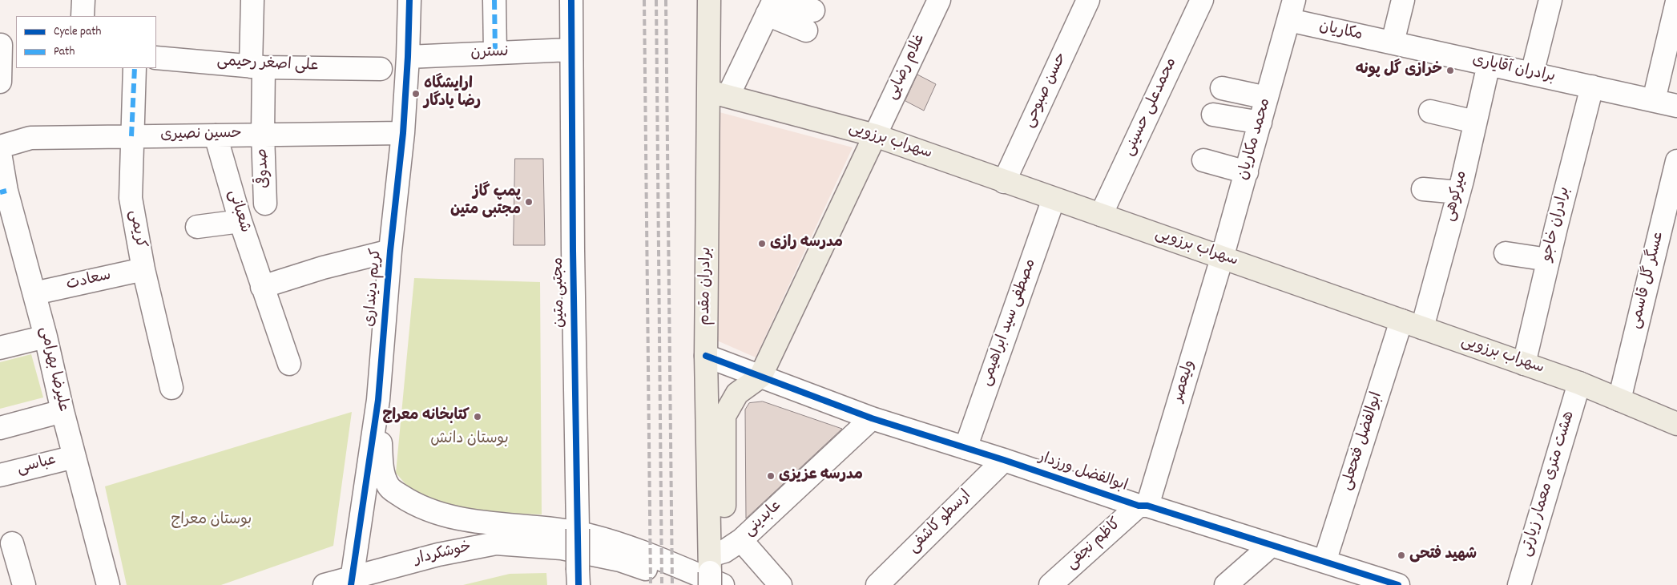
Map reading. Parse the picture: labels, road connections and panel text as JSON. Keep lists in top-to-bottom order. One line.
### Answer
{"streets":{"main road":["سهراب برزویی","برادران مقدم"],"street":["مکاریان","نسترن","علی اصغر رحیمی","غلام رضایی","برادران آقایاری","حسن صبوحی","محمدعلی حسینی","حسین نصیری","محمد مکاریان","صدوقی","میرکوهی","شعبانی","برادران خاجو","کریمی","عسگر گل قاسمی","سعادت","کریم دینداری","مجتبی متین","مصطفی سید ابراهیمی","علیرضا بهرامی","ولیعصر","ابوالفضل فتحعلی","عباسی","ابوالفضل ورزدار","هشت متری معمار زیارتی","عابدینی","ارسطو کاشفی","کاظم نجفی","خوشکردار"]},"crossings":[["مکاریان","برادران آقایاری"],["مکاریان","محمد مکاریان"],["نسترن","کریم دینداری"],["نسترن","مجتبی متین"],["علی اصغر رحیمی","صدوقی"],["غلام رضایی","سهراب برزویی"],["برادران آقایاری","میرکوهی"],["برادران آقایاری","برادران خاجو"],["حسن صبوحی","سهراب برزویی"],["محمدعلی حسینی","سهراب برزویی"],["حسین نصیری","صدوقی"],["حسین نصیری","شعبانی"],["حسین نصیری","کریمی"],["حسین نصیری","کریم دینداری"],["محمد مکاریان","سهراب برزویی"],["محمد مکاریان","ولیعصر"],["سهراب برزویی","میرکوهی"],["سهراب برزویی","برادران خاجو"],["سهراب برزویی","عسگر گل قاسمی"],["سهراب برزویی","برادران مقدم"],["سهراب برزویی","مصطفی سید ابراهیمی"],["سهراب برزویی","ولیعصر"],["سهراب برزویی","ابوالفضل فتحعلی"],["سهراب برزویی","هشت متری معمار زیارتی"],["کریمی","سعادت"],["سعادت","علیرضا بهرامی"],["برادران مقدم","ابوالفضل ورزدار"],["برادران مقدم","عابدینی"],["کریم دینداری","خوشکردار"],["مصطفی سید ابراهیمی","ابوالفضل ورزدار"],["علیرضا بهرامی","عباسی"],["ولیعصر","ابوالفضل ورزدار"],["ولیعصر","کاظم نجفی"],["ابوالفضل فتحعلی","ابوالفضل ورزدار"],["ابوالفضل ورزدار","عابدینی"],["ابوالفضل ورزدار","ارسطو کاشفی"],["ابوالفضل ورزدار","کاظم نجفی"]],"parks":["بوستان دانش","بوستان معراج"],"places":["خرازی گل پونه","ارایشگاه رضا یادگار","پمپ گاز مجتبی متین","مدرسه رازی","کتابخانه معراج","مدرسه عزیزی","شهید فتحی"],"legend":["Cycle path","Path"]}
